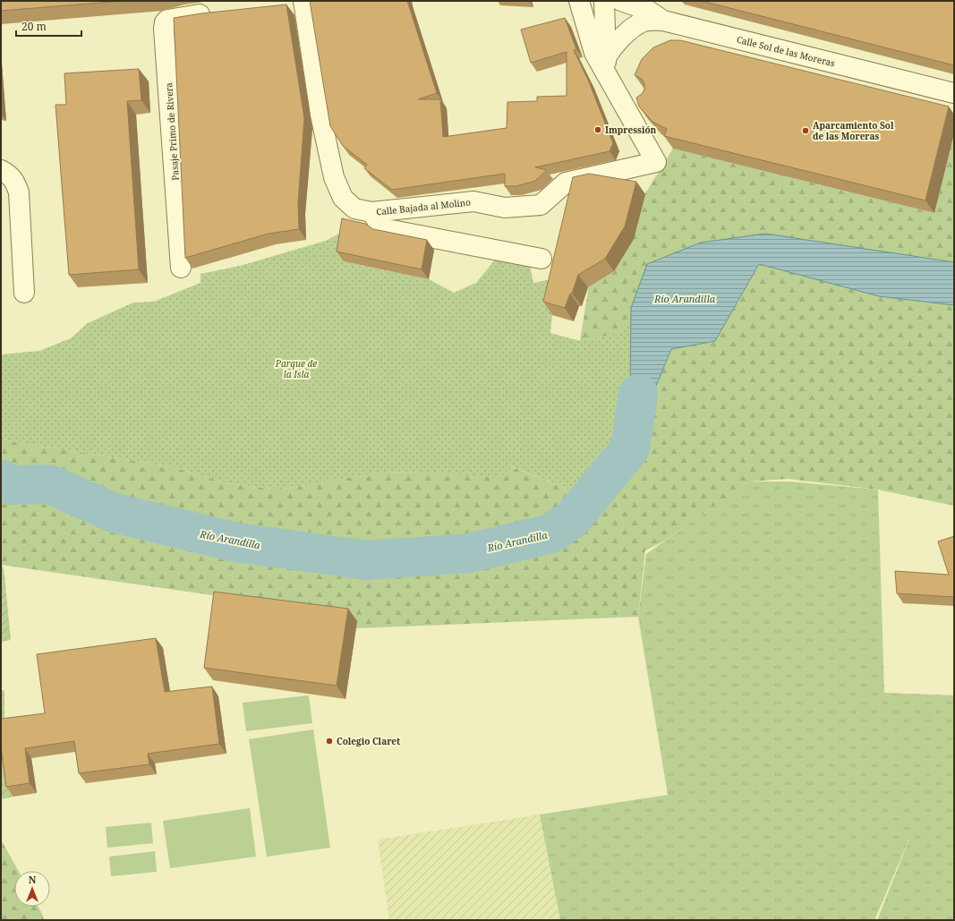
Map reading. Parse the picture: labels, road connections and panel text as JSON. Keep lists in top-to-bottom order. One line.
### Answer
{"streets":{"street":["Calle Sol de las Moreras","Pasaje Primo de Rivera","Calle Bajada al Molino"]},"water":["Río Arandilla"],"parks":["Parque de la Isla"],"places":["Impressión","Aparcamiento Sol de las Moreras","Colegio Claret"],"scale_bar":"20 m","north":"top"}
